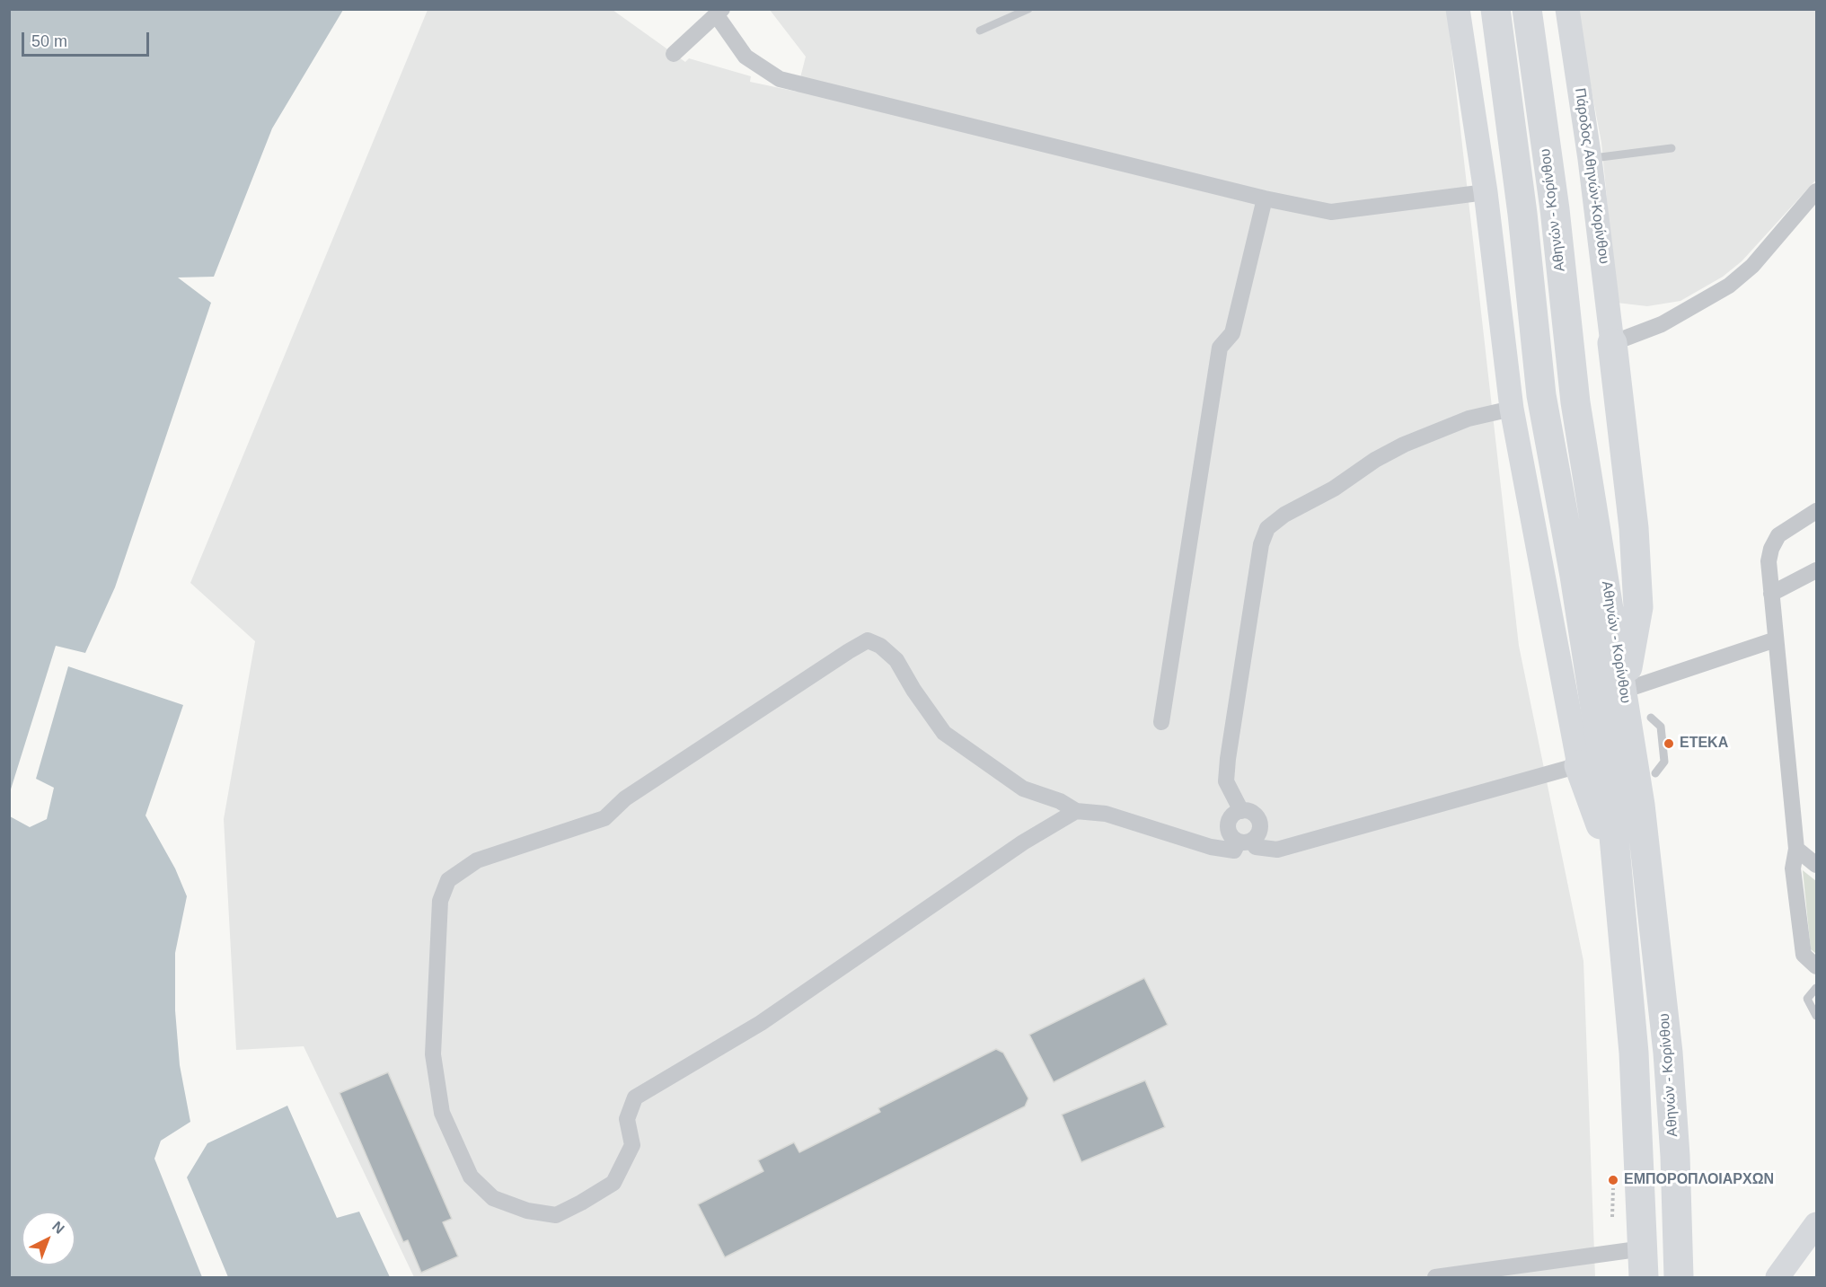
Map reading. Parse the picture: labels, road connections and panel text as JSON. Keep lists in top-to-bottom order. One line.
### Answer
{"streets":{"highway":["Αθηνών - Κορίνθου"],"main road":["Πάροδος Αθηνών-Κορίνθου"]},"places":["ΕΤΕΚΑ","ΕΜΠΟΡΟΠΛΟΙΑΡΧΩΝ"],"scale_bar":"50 m","north":"top right"}
